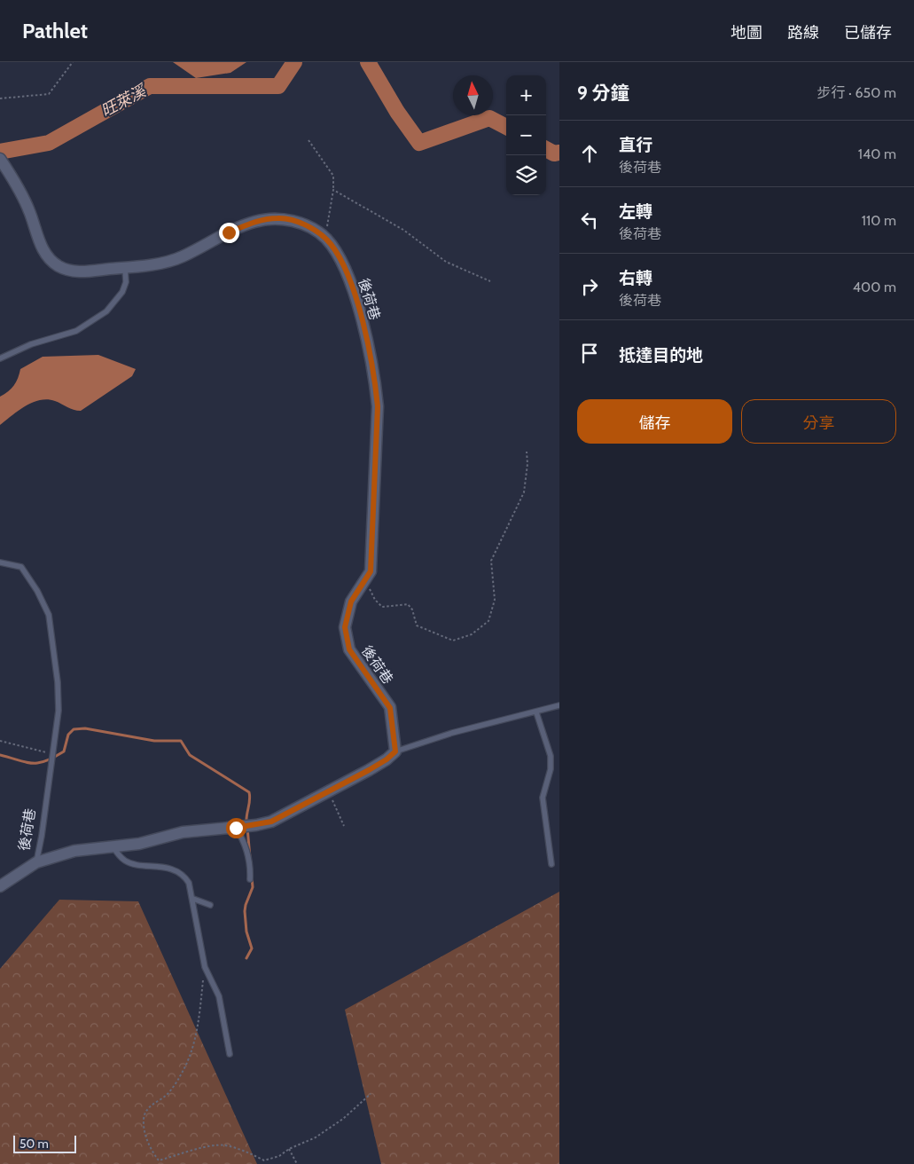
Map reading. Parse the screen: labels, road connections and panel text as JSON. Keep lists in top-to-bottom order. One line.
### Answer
{"streets":{"street":["後荷巷"]},"water":["旺萊溪"],"scale_bar":"50 m","north":"top","page":{"header":"Pathlet","nav":["地圖","路線","已儲存"],"heading":["9 分鐘","步行 · 650 m"],"map_buttons":["+","−"],"list":[["直行","後荷巷","140 m"],["左轉","後荷巷","110 m"],["右轉","後荷巷","400 m"],"抵達目的地"],"buttons":["儲存","分享"],"scale":"50 m"}}
